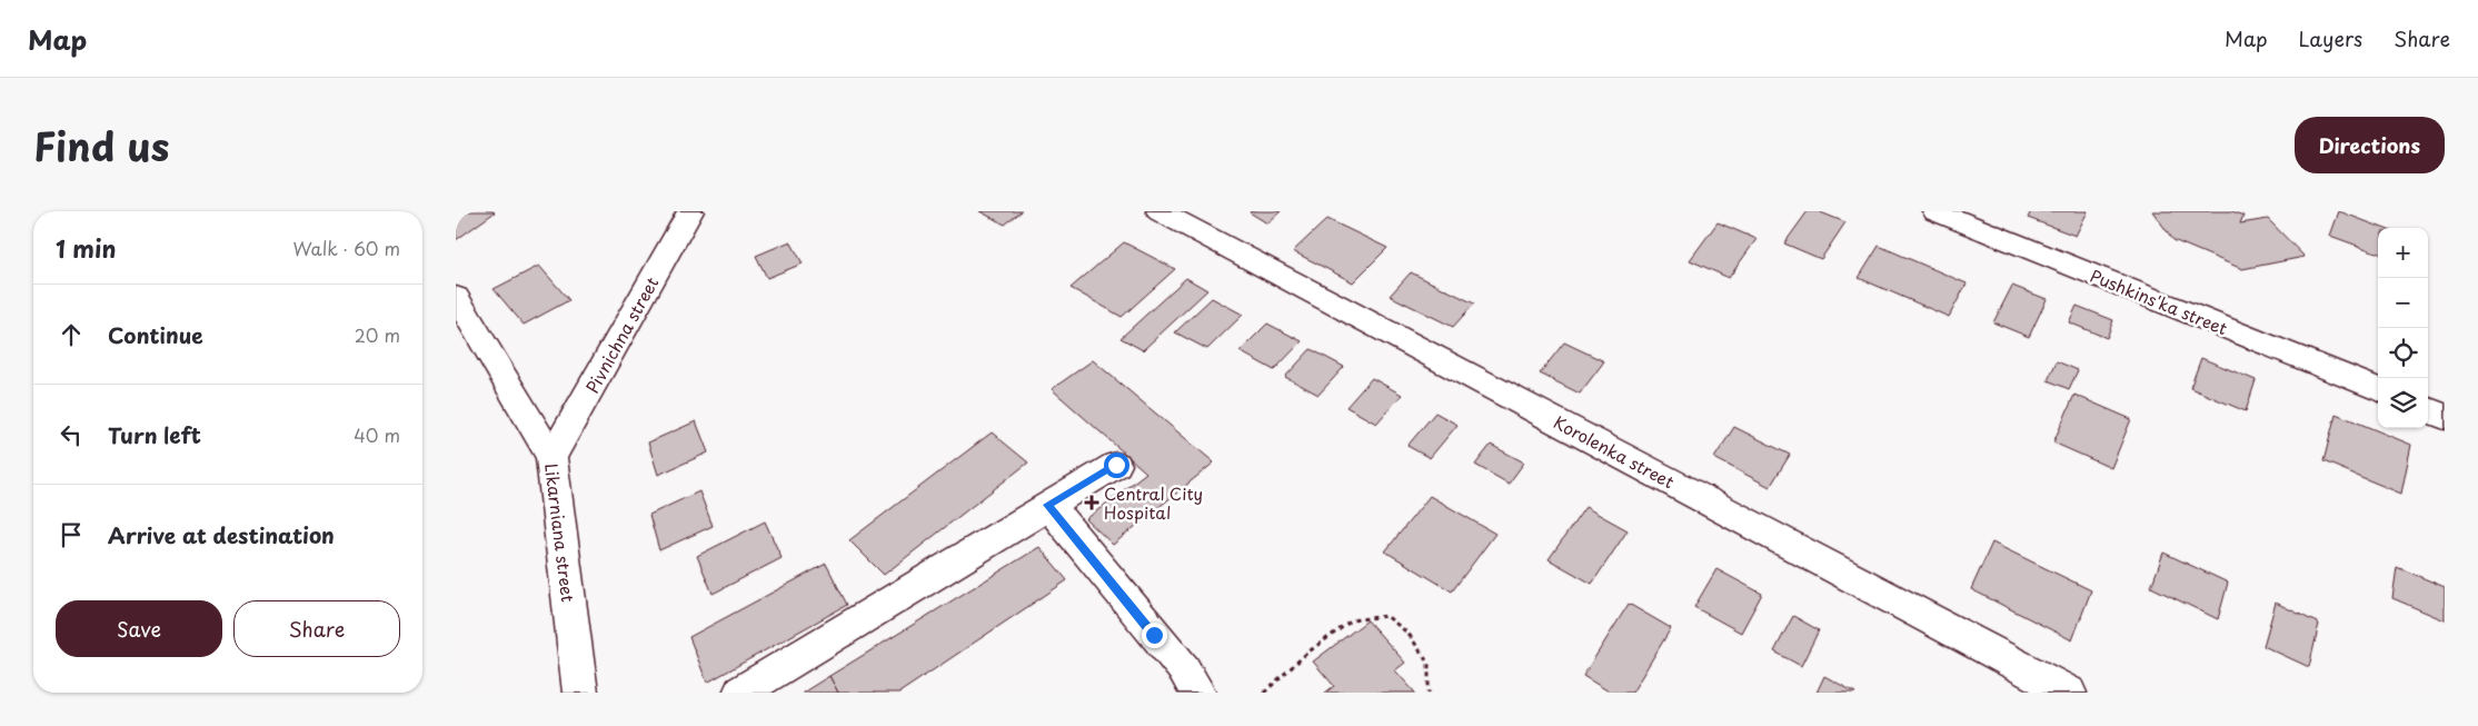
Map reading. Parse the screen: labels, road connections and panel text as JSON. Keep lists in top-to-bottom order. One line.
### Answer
{"streets":{"street":["Pushkins'ka street","Pivnichna street","Korolenka street","Likarniana street"]},"crossings":[["Pivnichna street","Likarniana street"]],"places":{"health":["Central City Hospital"]},"page":{"header":"Map","nav":["Map","Layers","Share"],"title":"Find us","buttons":["Directions",["Save","Share"]],"heading":["1 min","Walk · 60 m"],"map_buttons":["+","−"],"list":[["Continue","20 m"],["Turn left","40 m"],"Arrive at destination"]}}
